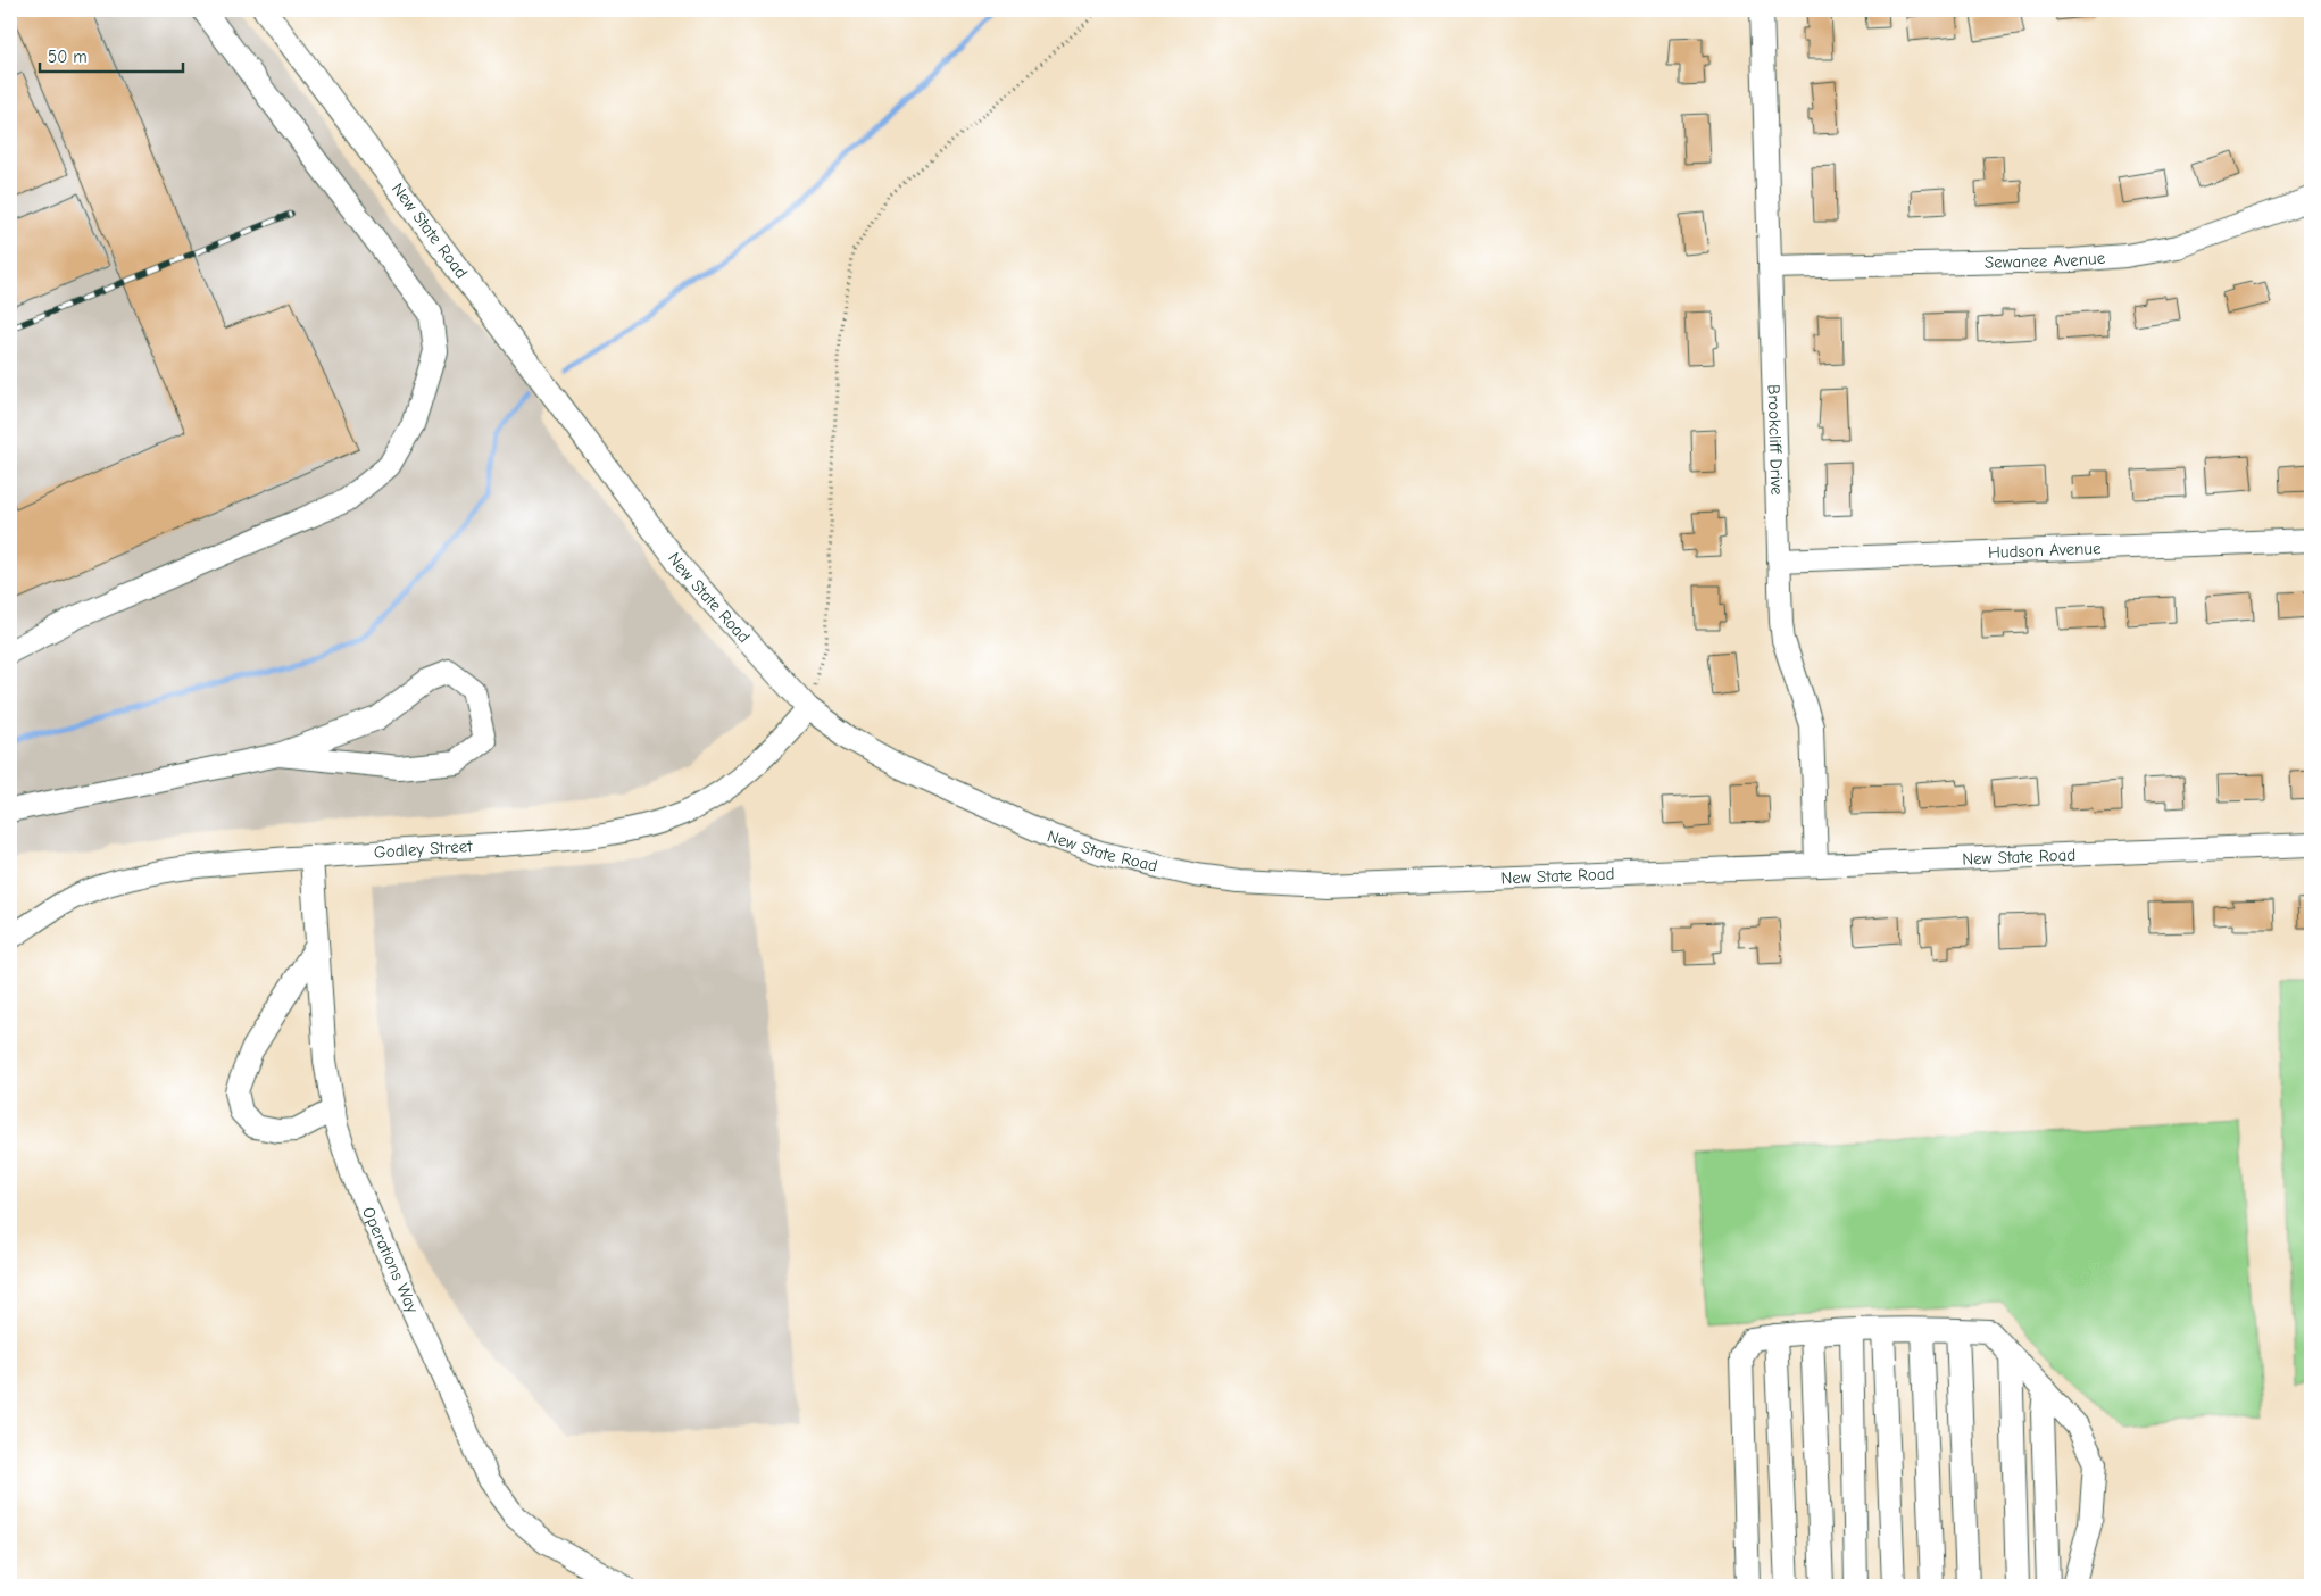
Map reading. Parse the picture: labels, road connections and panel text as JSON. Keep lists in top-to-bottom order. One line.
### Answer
{"streets":{"street":["New State Road","Sewanee Avenue","Brookcliff Drive","Hudson Avenue","Godley Street","Operations Way"]},"crossings":[["New State Road","Brookcliff Drive"],["New State Road","Godley Street"],["Sewanee Avenue","Brookcliff Drive"],["Brookcliff Drive","Hudson Avenue"],["Godley Street","Operations Way"]],"scale_bar":"50 m"}
